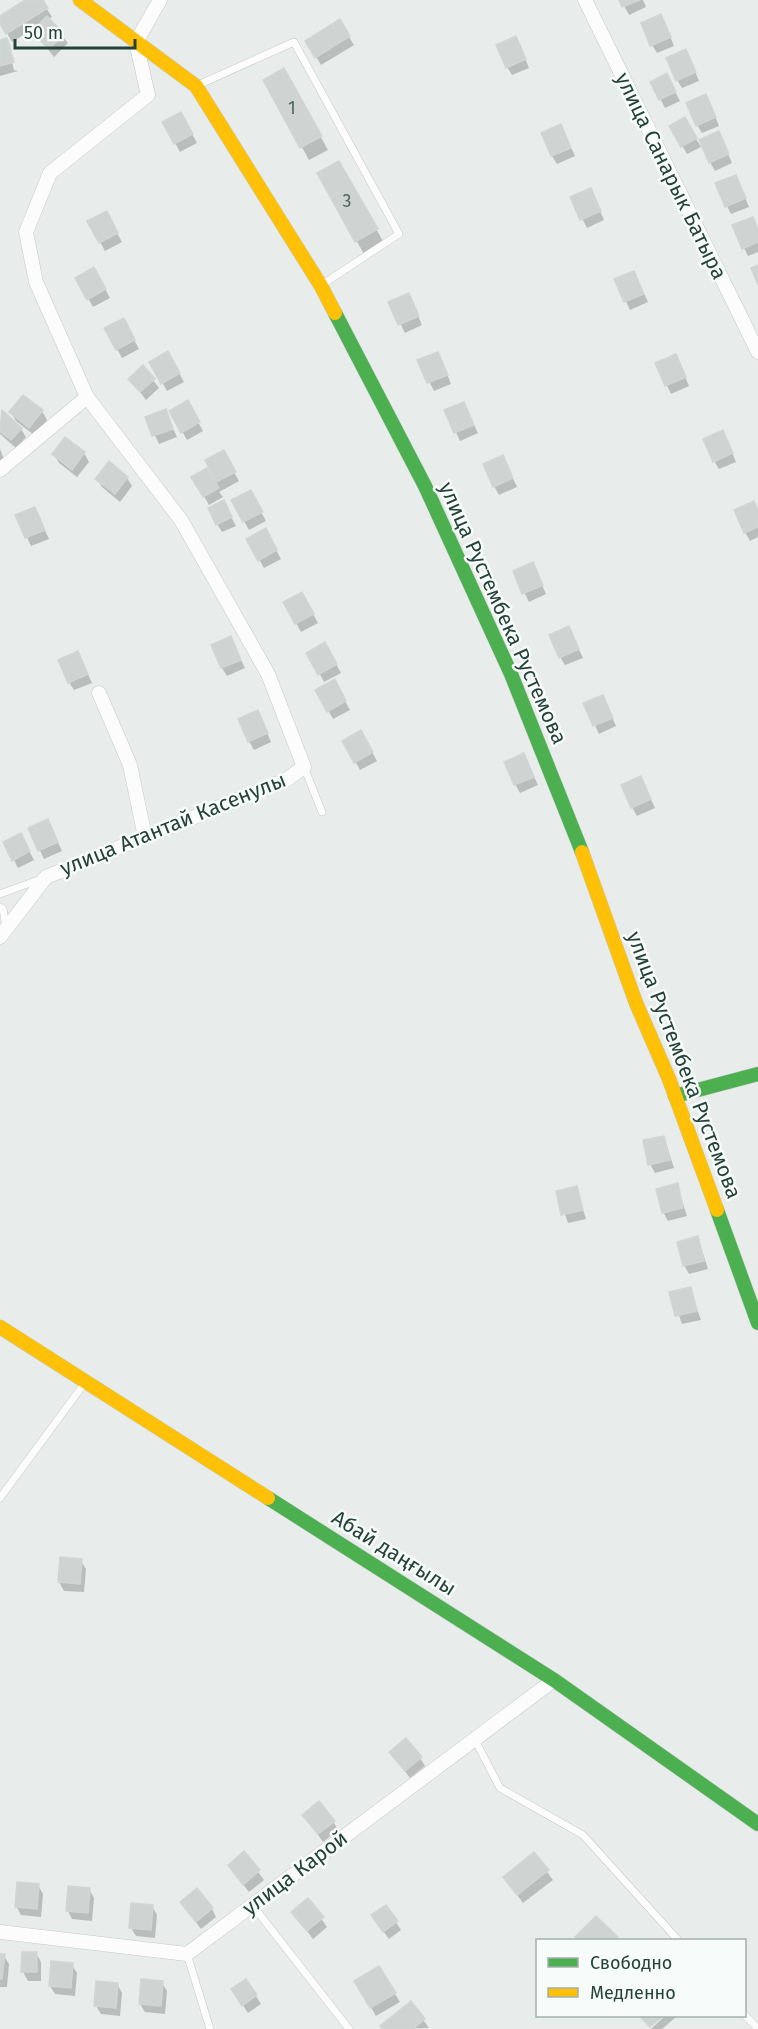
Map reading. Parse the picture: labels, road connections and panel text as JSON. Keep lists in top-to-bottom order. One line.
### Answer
{"streets":{"street":["улица Санарык Батыра","улица Рустембека Рустемова","улица Атантай Касенулы","Абай даңғылы","улица Карой"]},"crossings":[["улица Рустембека Рустемова","улица Атантай Касенулы"],["Абай даңғылы","улица Карой"]],"house_numbers":["1","3"],"legend":["Свободно","Медленно"],"scale_bar":"50 m"}
